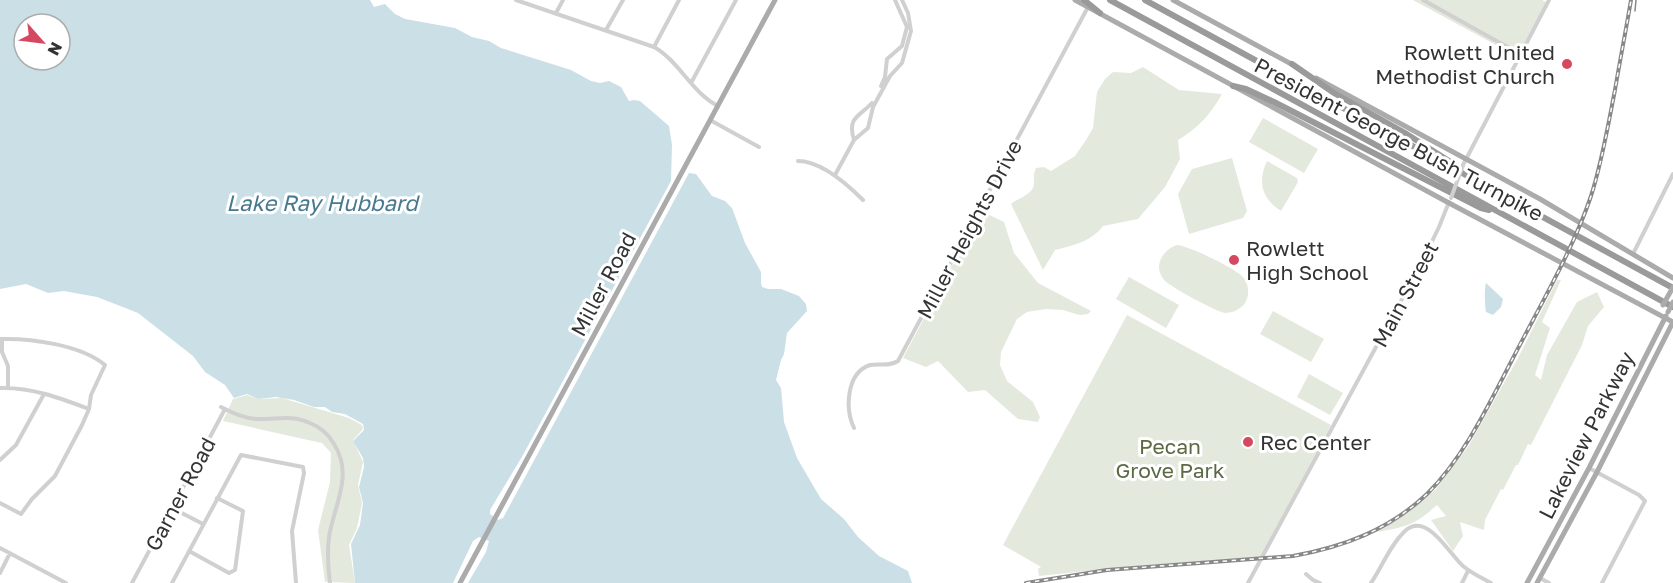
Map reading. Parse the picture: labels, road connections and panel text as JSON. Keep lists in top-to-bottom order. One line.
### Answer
{"streets":{"highway":["President George Bush Turnpike"],"main road":["Miller Road","Lakeview Parkway"],"street":["Miller Heights Drive","Main Street","Garner Road"]},"crossings":[["President George Bush Turnpike","Lakeview Parkway"]],"water":["Lake Ray Hubbard"],"parks":["Pecan Grove Park"],"places":["Rowlett United Methodist Church","Rowlett High School","Rec Center"],"north":"bottom right"}
